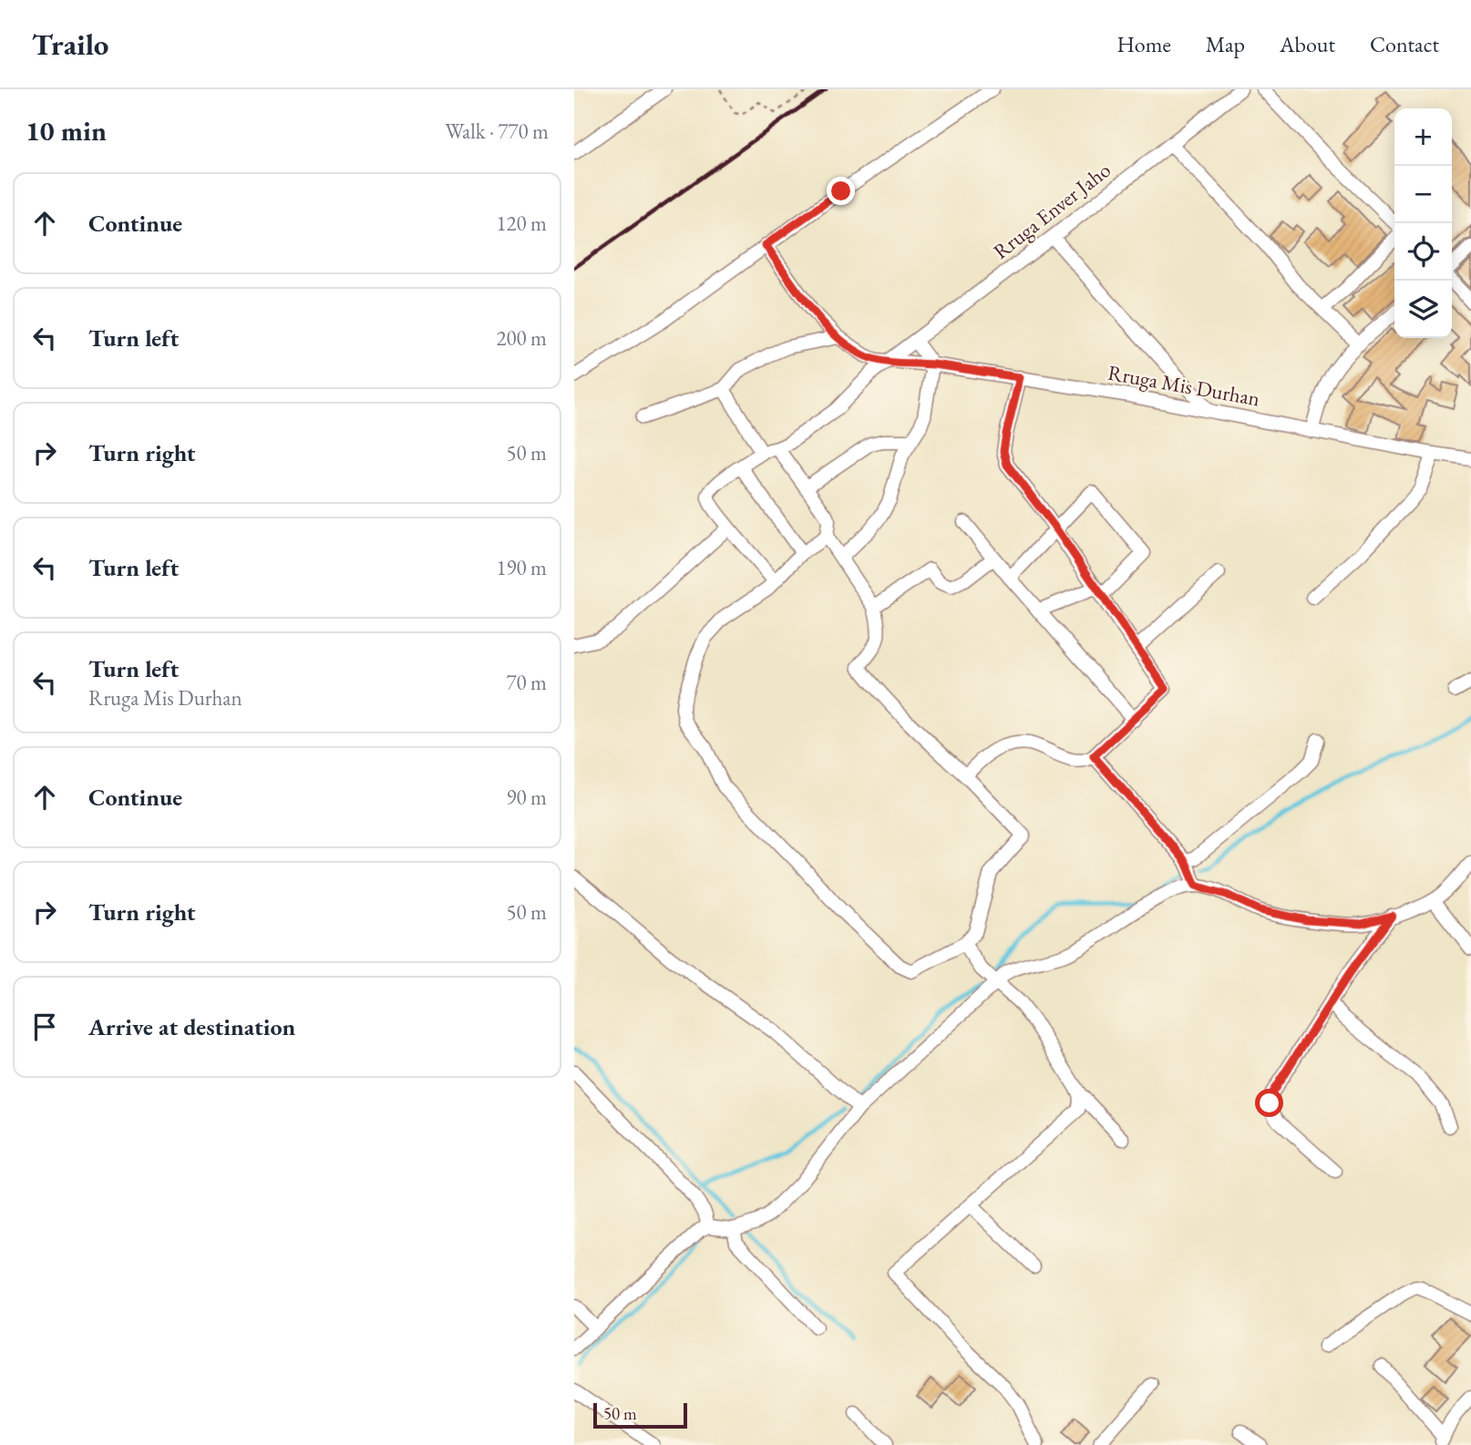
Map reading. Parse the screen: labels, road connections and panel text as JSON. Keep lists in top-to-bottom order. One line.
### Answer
{"streets":{"street":["Rruga Enver Jaho","Rruga Mis Durhan"]},"crossings":[["Rruga Enver Jaho","Rruga Mis Durhan"]],"scale_bar":"50 m","page":{"header":"Trailo","nav":["Home","Map","About","Contact"],"heading":["10 min","Walk · 770 m"],"map_buttons":["+","−"],"list":[["Continue","120 m"],["Turn left","200 m"],["Turn right","50 m"],["Turn left","190 m"],["Turn left","Rruga Mis Durhan","70 m"],["Continue","90 m"],["Turn right","50 m"],"Arrive at destination"],"scale":"50 m"}}
